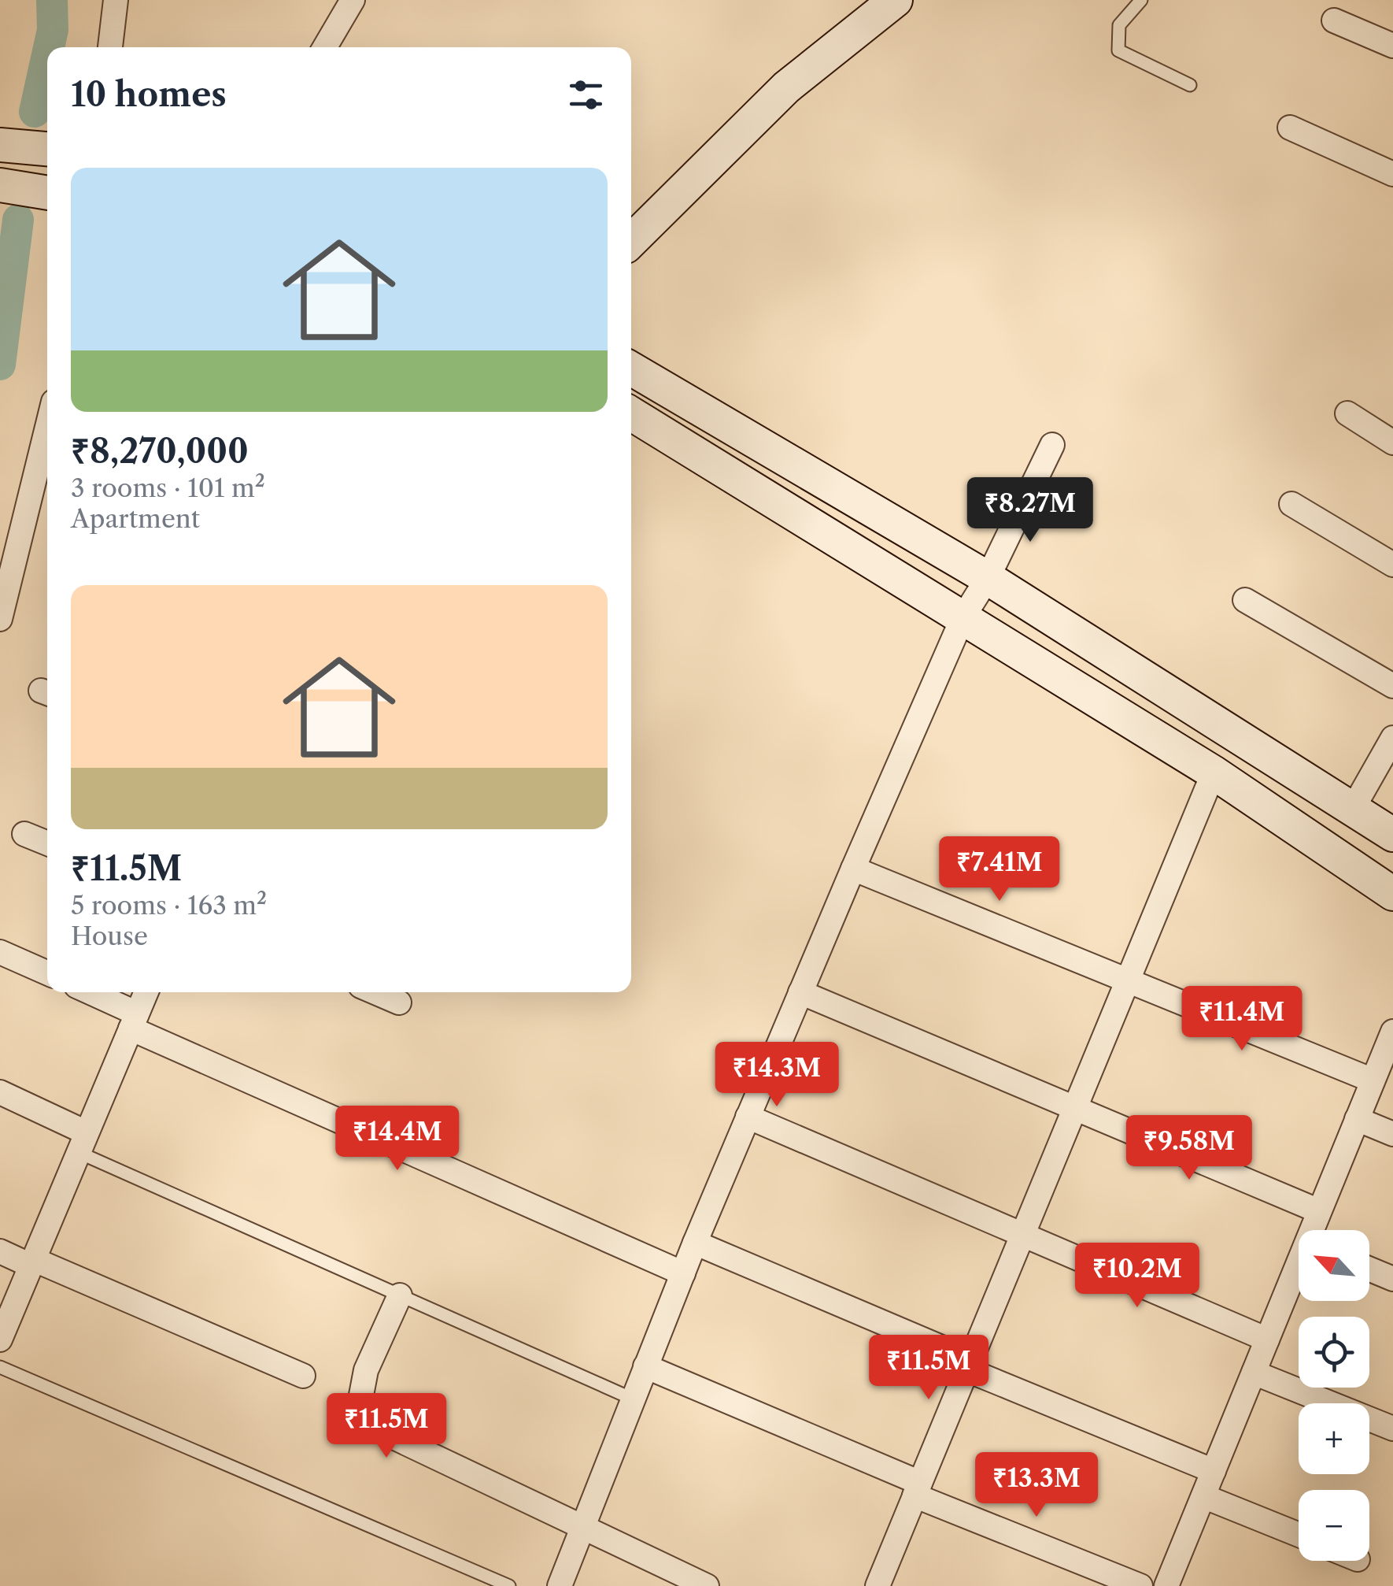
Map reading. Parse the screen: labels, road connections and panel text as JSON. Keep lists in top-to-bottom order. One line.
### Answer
{"north":"top left","page":{"heading":"10 homes","list":[{"name":"₹8,270,000","note":"3 rooms · 101 m² · Apartment"},{"name":"₹11.5M","note":"5 rooms · 163 m² · House"}],"price":["₹8.27M","₹7.41M","₹11.4M","₹14.3M","₹14.4M","₹9.58M","₹10.2M","₹11.5M","₹11.5M","₹13.3M"],"map_buttons":["+","−"]}}
